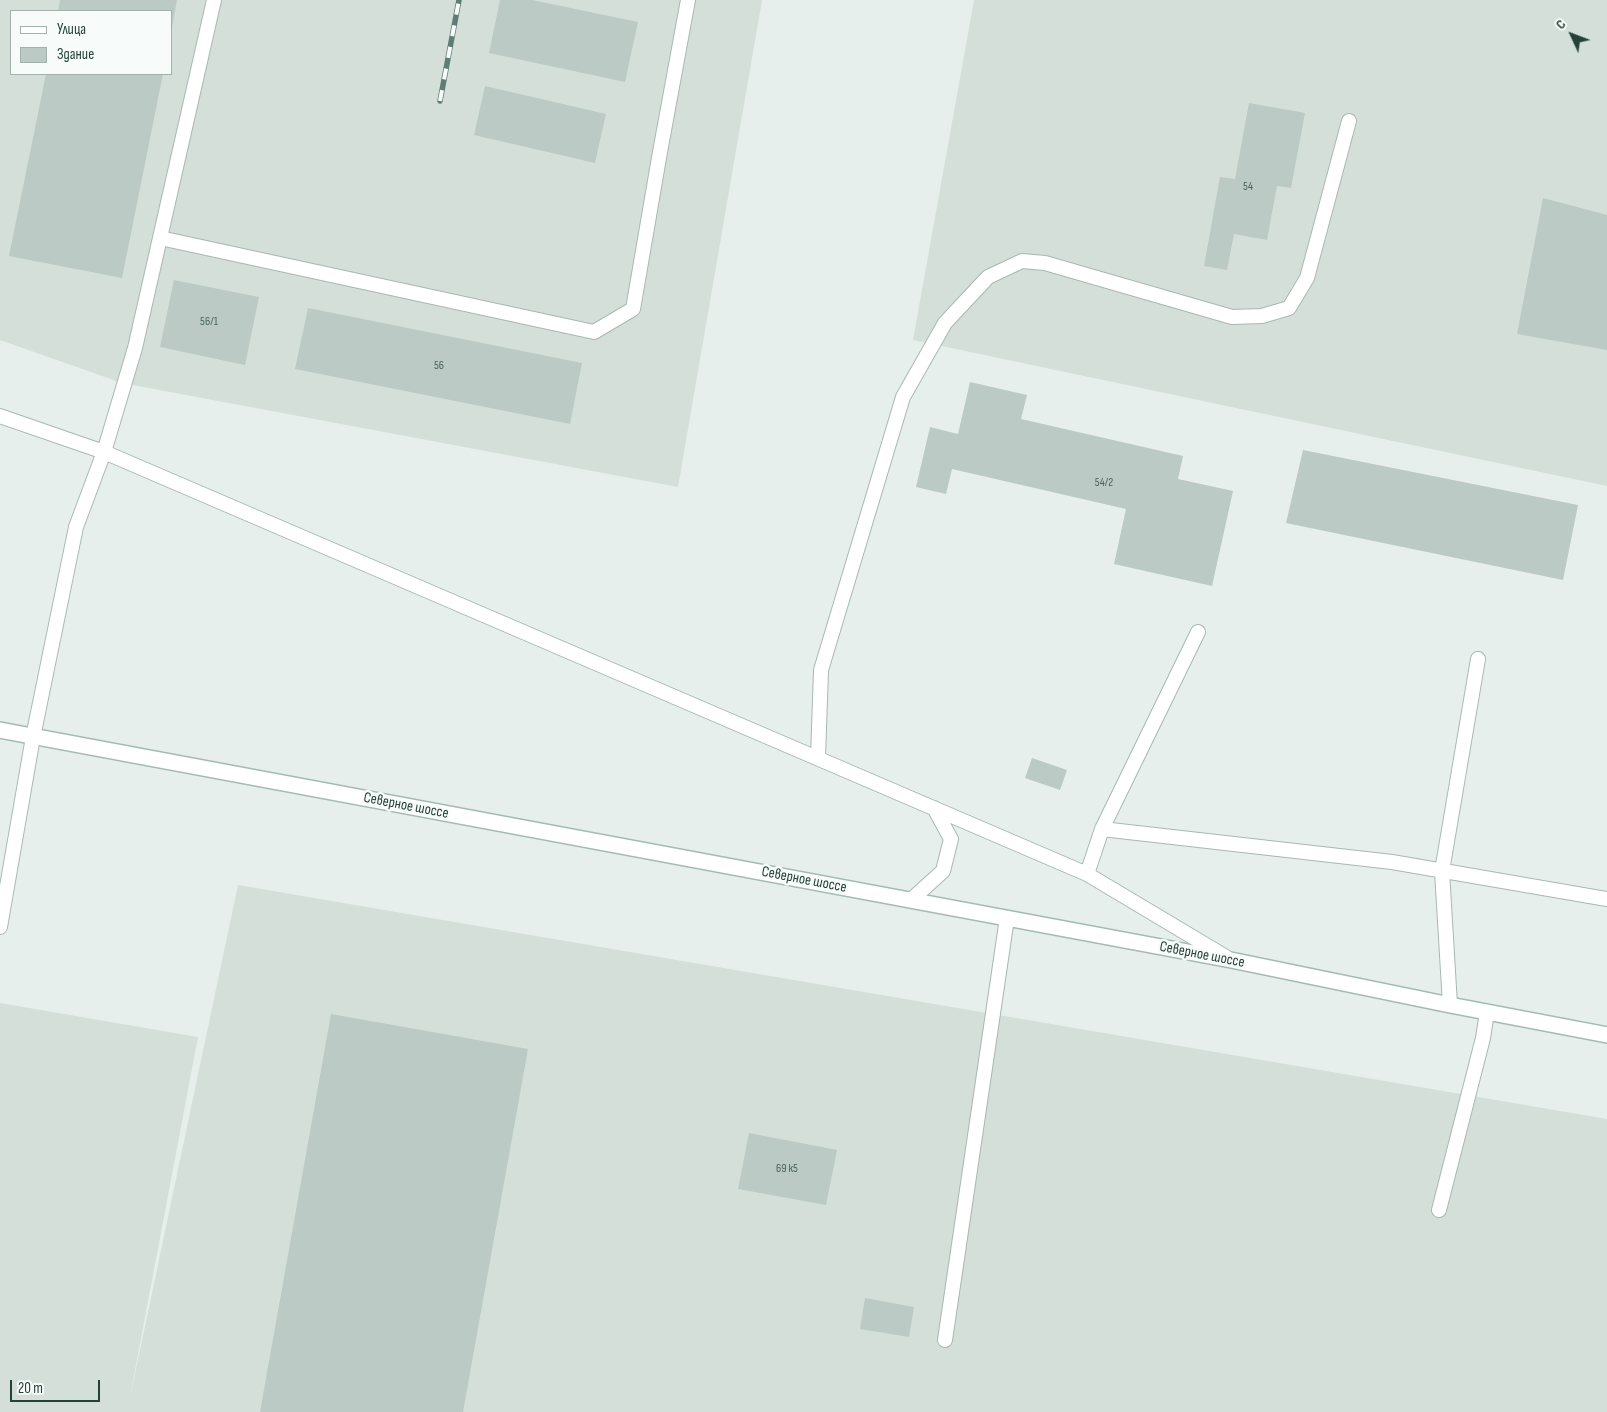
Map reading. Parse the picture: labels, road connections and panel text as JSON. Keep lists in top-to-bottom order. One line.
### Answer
{"streets":{"main road":["Северное шоссе"]},"house_numbers":["54","56/1","56","54/2","69 к5"],"legend":["Улица","Здание"],"scale_bar":"20 m","north":"top left"}
